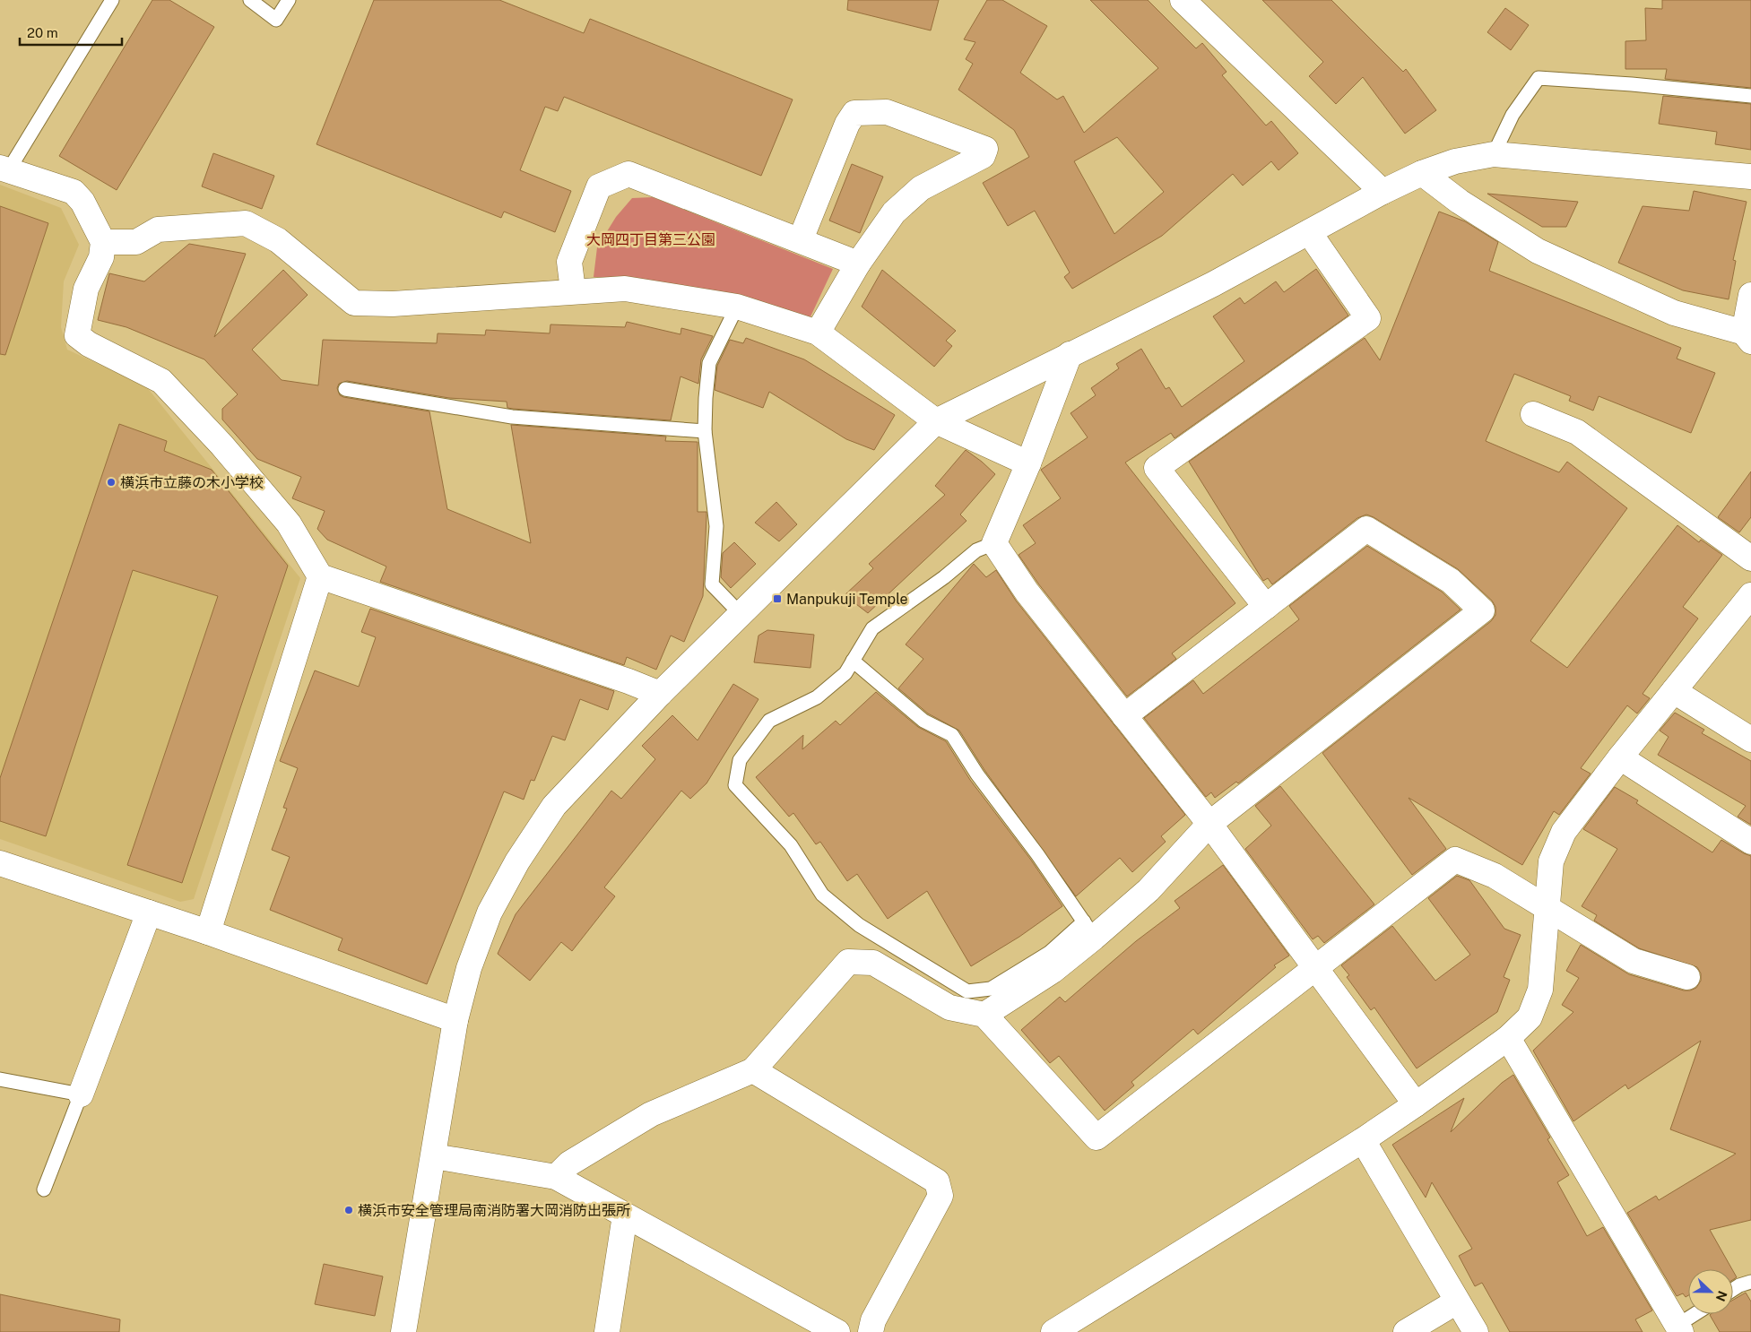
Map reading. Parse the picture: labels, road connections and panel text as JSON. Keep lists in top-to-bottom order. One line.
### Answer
{"parks":["大岡四丁目第三公園"],"places":{"other":["横浜市立藤の木小学校","横浜市安全管理局南消防署大岡消防出張所"],"transit":["Manpukuji Temple"]},"scale_bar":"20 m","north":"right"}
